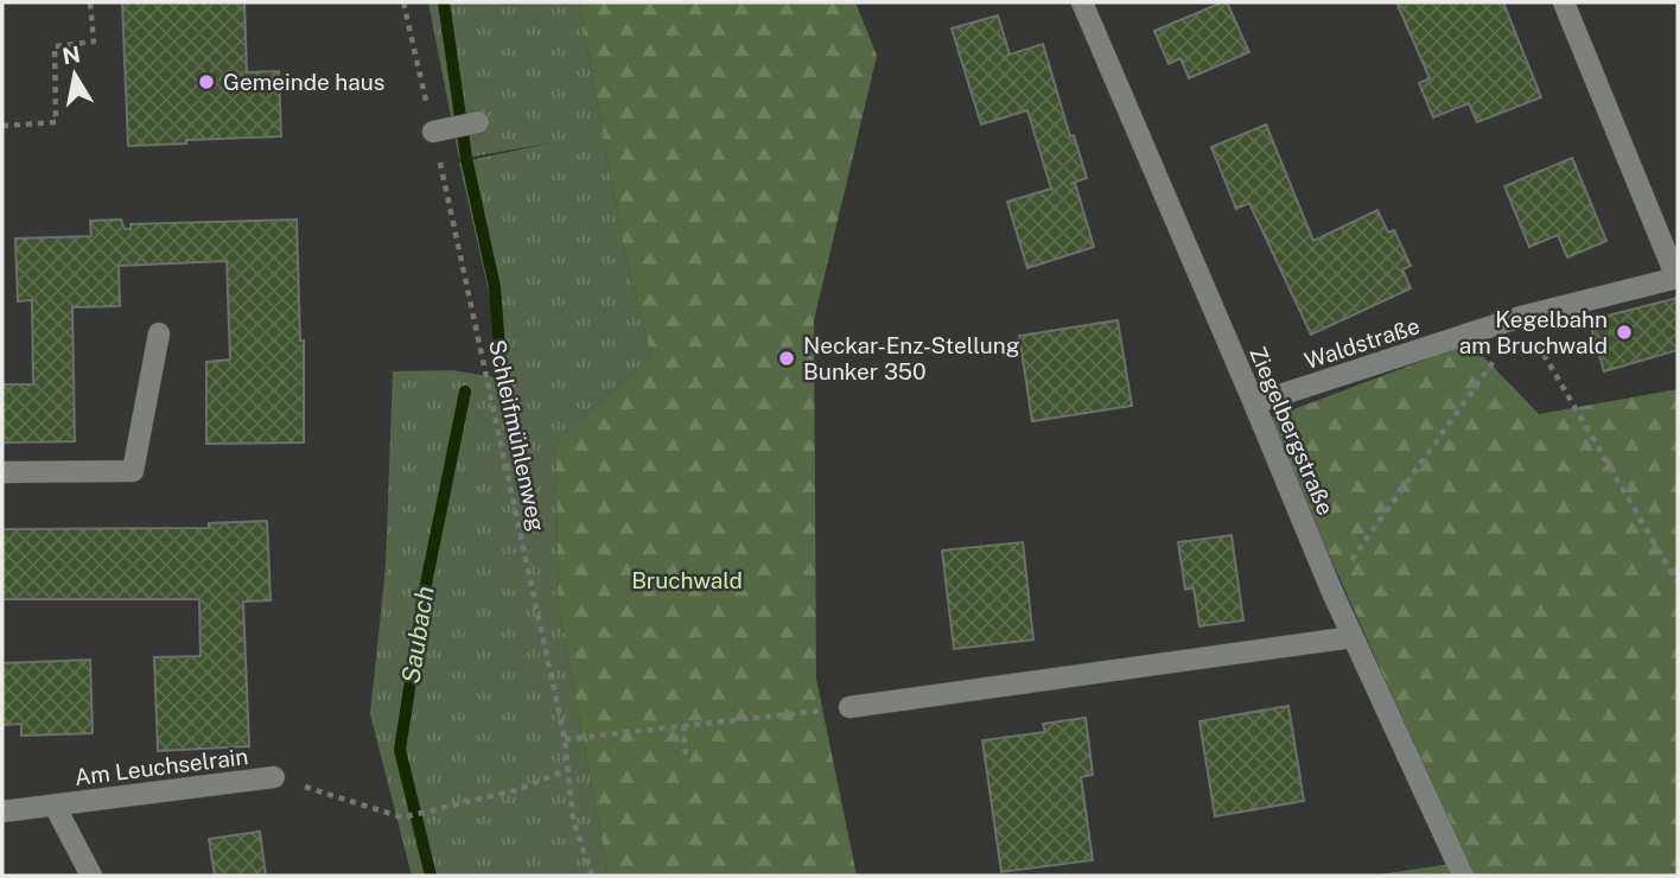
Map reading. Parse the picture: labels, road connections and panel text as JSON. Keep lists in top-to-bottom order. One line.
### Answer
{"streets":{"street":["Waldstraße","Ziegelbergstraße","Am Leuchselrain"],"path":["Schleifmühlenweg"]},"crossings":[["Waldstraße","Ziegelbergstraße"]],"water":["Saubach"],"parks":["Bruchwald"],"places":["Gemeinde haus","Kegelbahn am Bruchwald","Neckar-Enz-Stellung Bunker 350"],"north":"top"}
